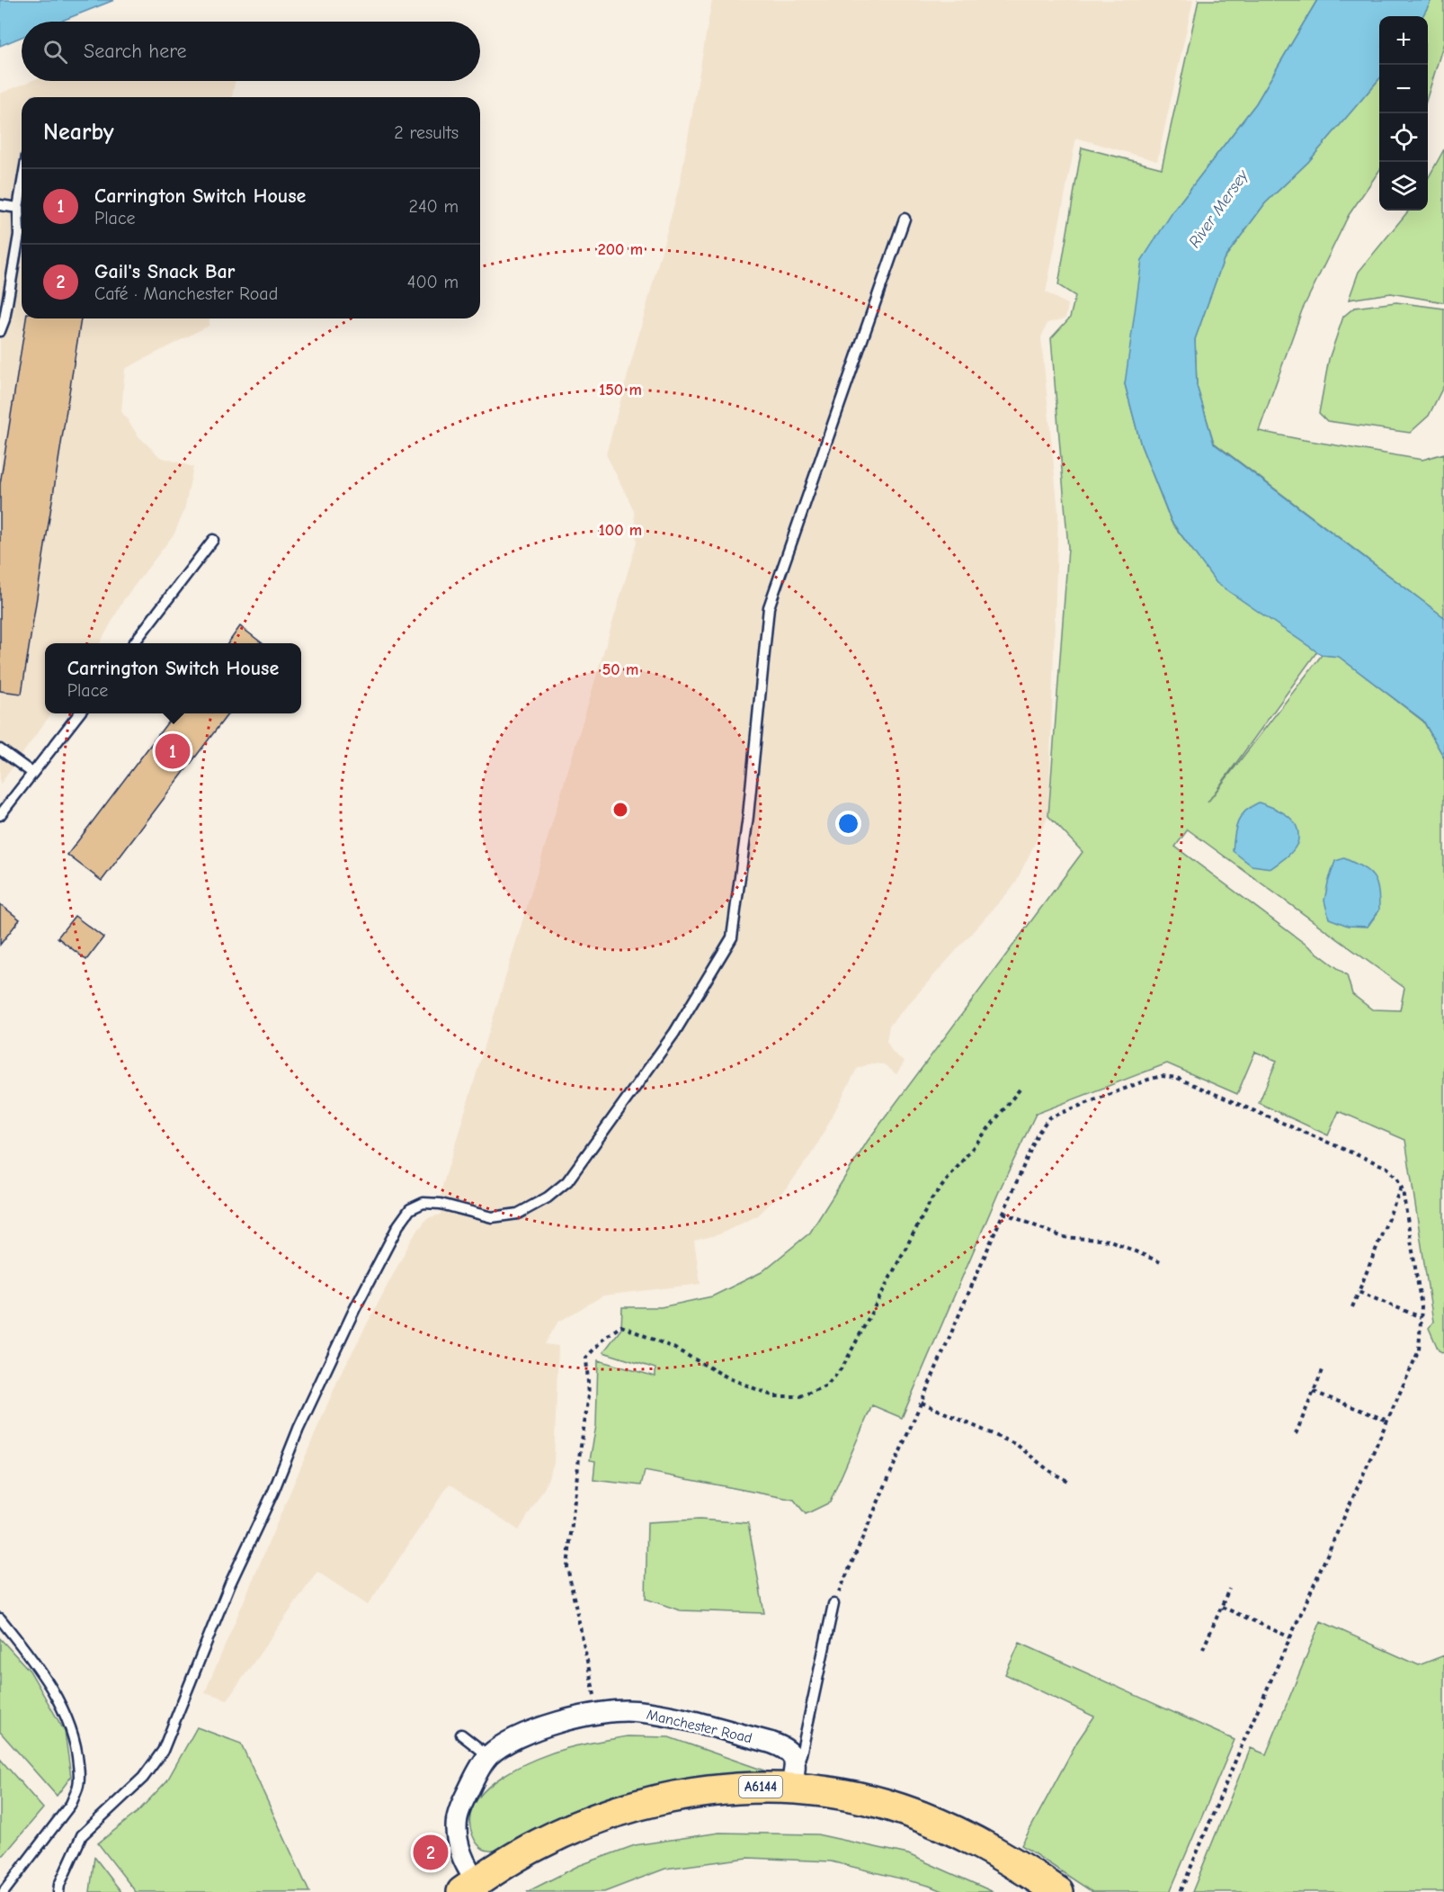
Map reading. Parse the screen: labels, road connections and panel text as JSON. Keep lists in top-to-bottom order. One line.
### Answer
{"streets":{"main road":["Manchester Road","A6144"]},"water":["River Mersey"],"page":{"map_buttons":["+","−"],"search":"Search here","heading":["Nearby","2 results"],"list":[{"mark":"1","name":"Carrington Switch House","note":"Place","value":"240 m"},{"mark":"2","name":"Gail's Snack Bar","note":"Café · Manchester Road","value":"400 m"}],"popup":["Carrington Switch House","Place"],"pins":["1","2"]},"rings":["200 m","150 m","100 m","50 m"]}
